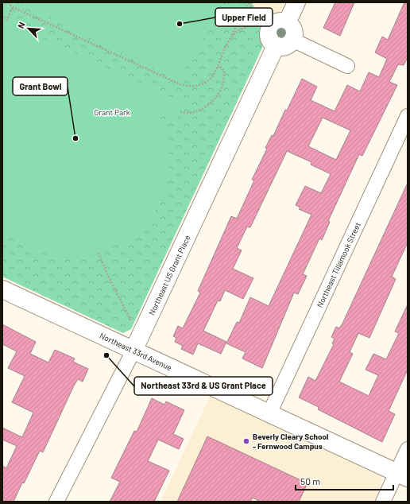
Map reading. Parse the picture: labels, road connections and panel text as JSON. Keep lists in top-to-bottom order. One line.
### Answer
{"streets":{"street":["Northeast Tillamook Street","Northeast US Grant Place","Northeast 33rd Avenue"]},"crossings":[["Northeast Tillamook Street","Northeast 33rd Avenue"],["Northeast US Grant Place","Northeast 33rd Avenue"]],"parks":["Grant Park"],"places":["Upper Field","Grant Bowl","Northeast 33rd & US Grant Place","Beverly Cleary School - Fernwood Campus"],"scale_bar":"50 m","north":"top left"}
